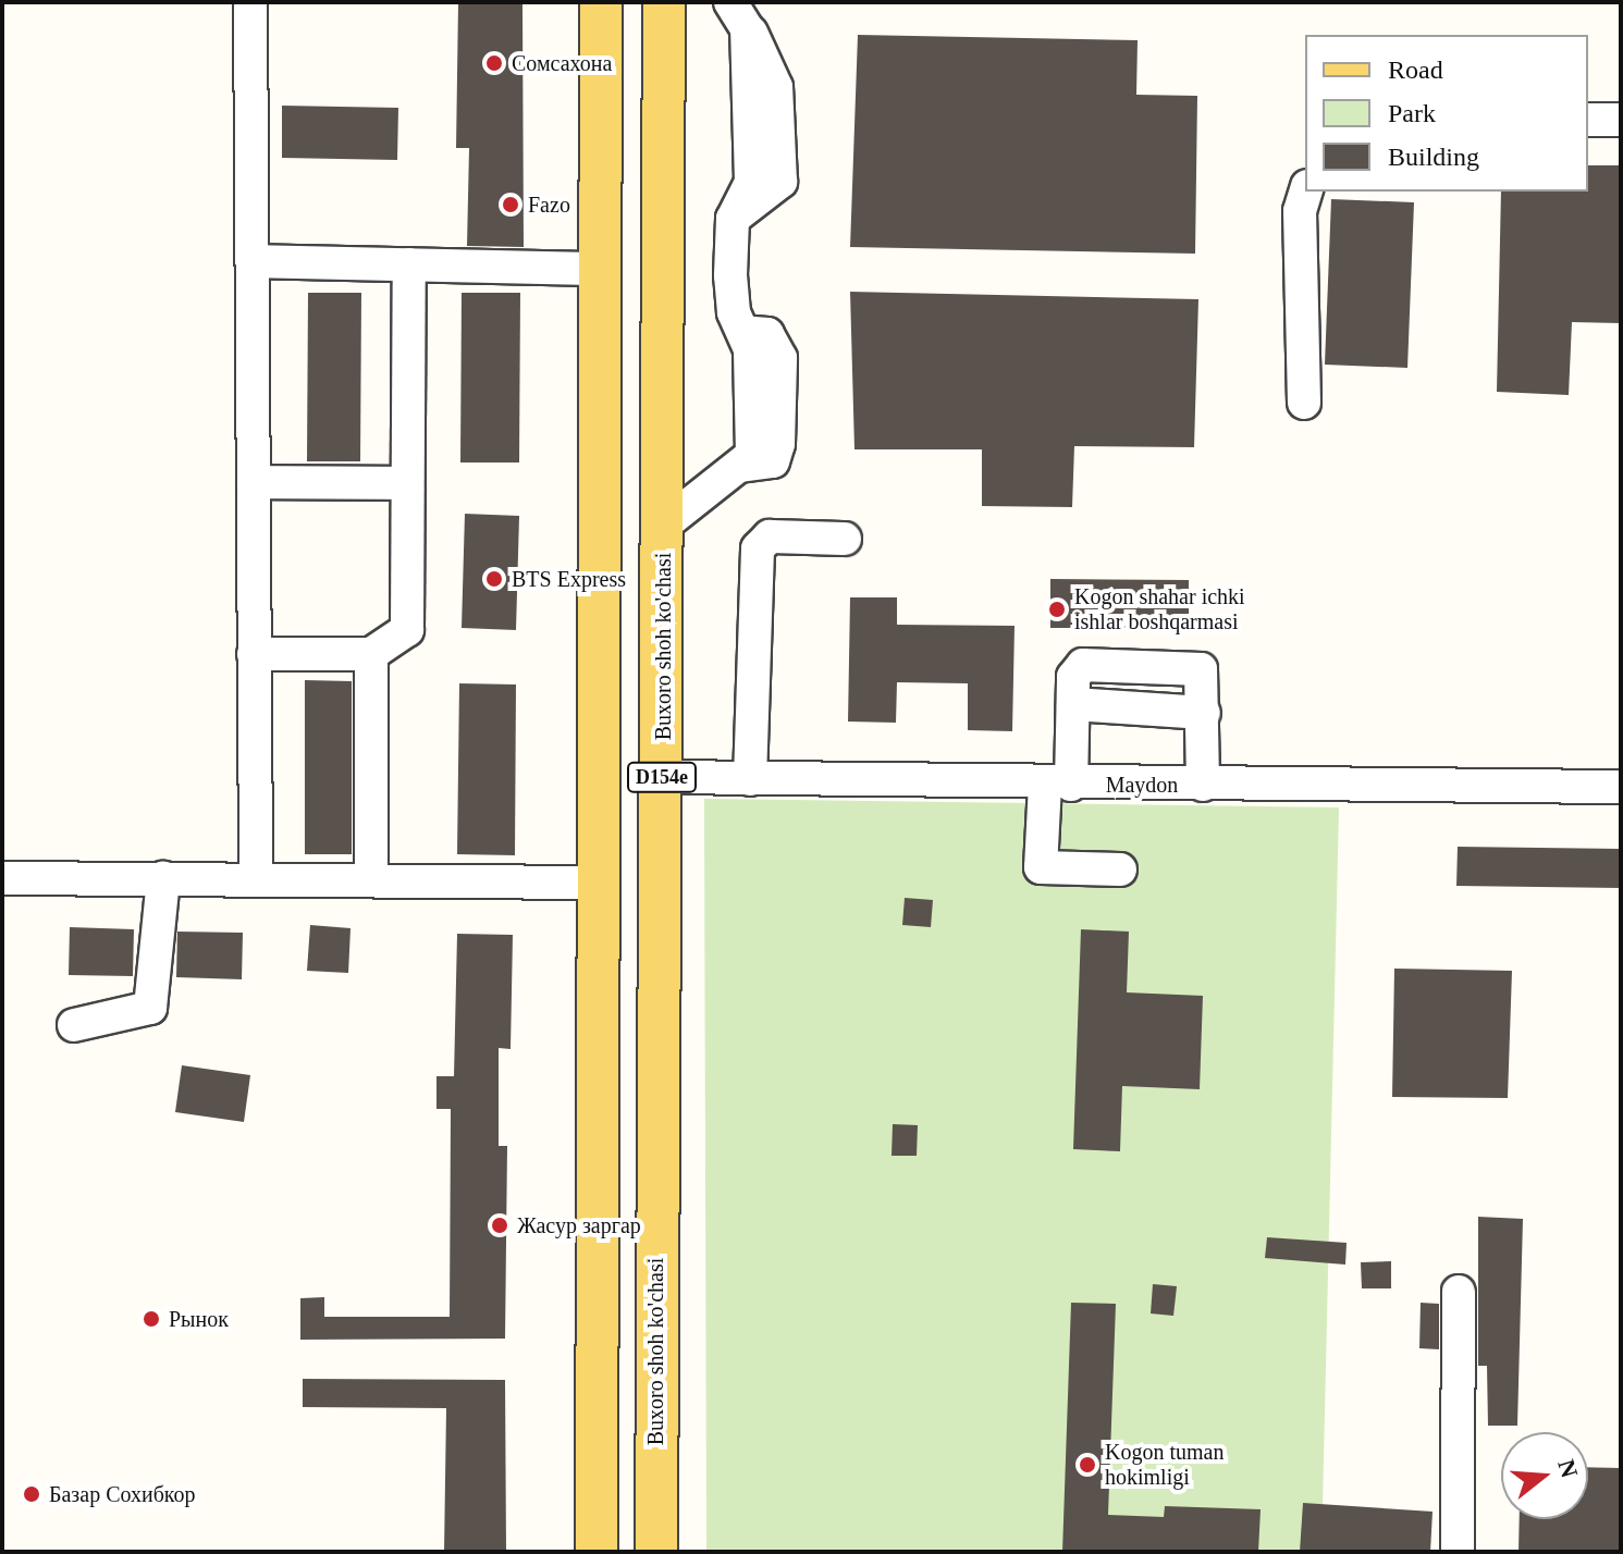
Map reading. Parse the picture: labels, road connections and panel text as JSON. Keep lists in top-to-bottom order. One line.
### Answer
{"streets":{"main road":["Buxoro shoh ko'chasi","D154e"],"street":["Maydon"]},"crossings":[["Buxoro shoh ko'chasi","Maydon"]],"places":["Сомсахона","Fazo","BTS Express","Kogon shahar ichki ishlar boshqarmasi","Жасур заргар","Рынок","Kogon tuman hokimligi","Базар Сохибкор"],"legend":["Road","Park","Building"],"north":"right"}
